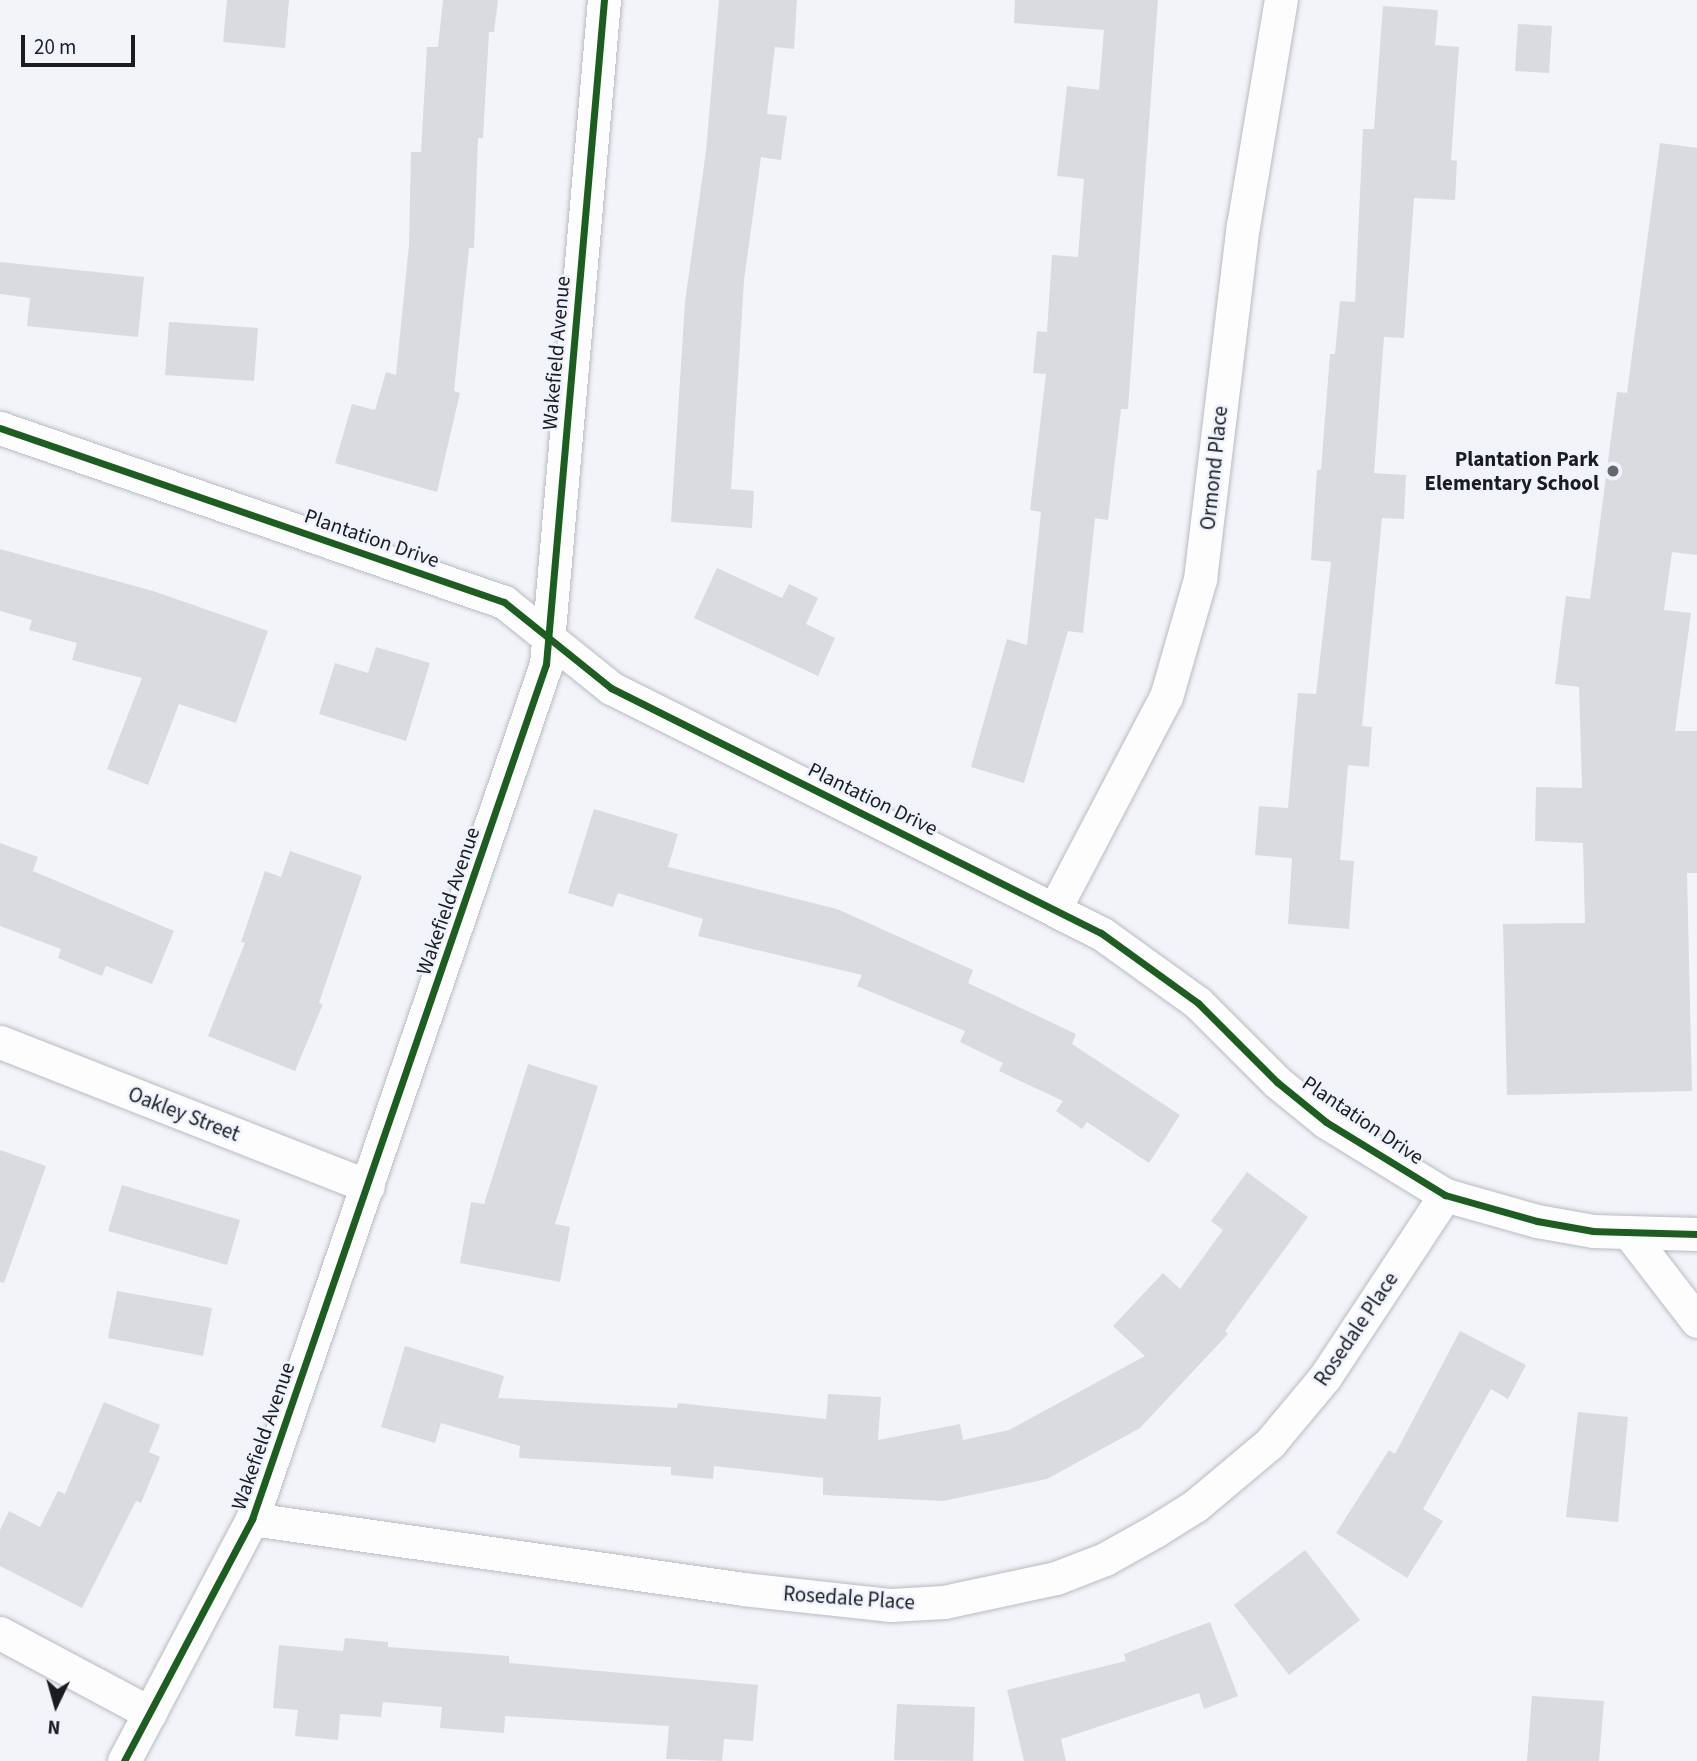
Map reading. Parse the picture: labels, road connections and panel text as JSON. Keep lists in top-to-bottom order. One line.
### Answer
{"streets":{"street":["Wakefield Avenue","Ormond Place","Plantation Drive","Oakley Street","Rosedale Place"]},"crossings":[["Wakefield Avenue","Plantation Drive"],["Wakefield Avenue","Oakley Street"],["Wakefield Avenue","Rosedale Place"],["Ormond Place","Plantation Drive"],["Plantation Drive","Rosedale Place"]],"places":["Plantation Park Elementary School"],"scale_bar":"20 m","north":"bottom"}
